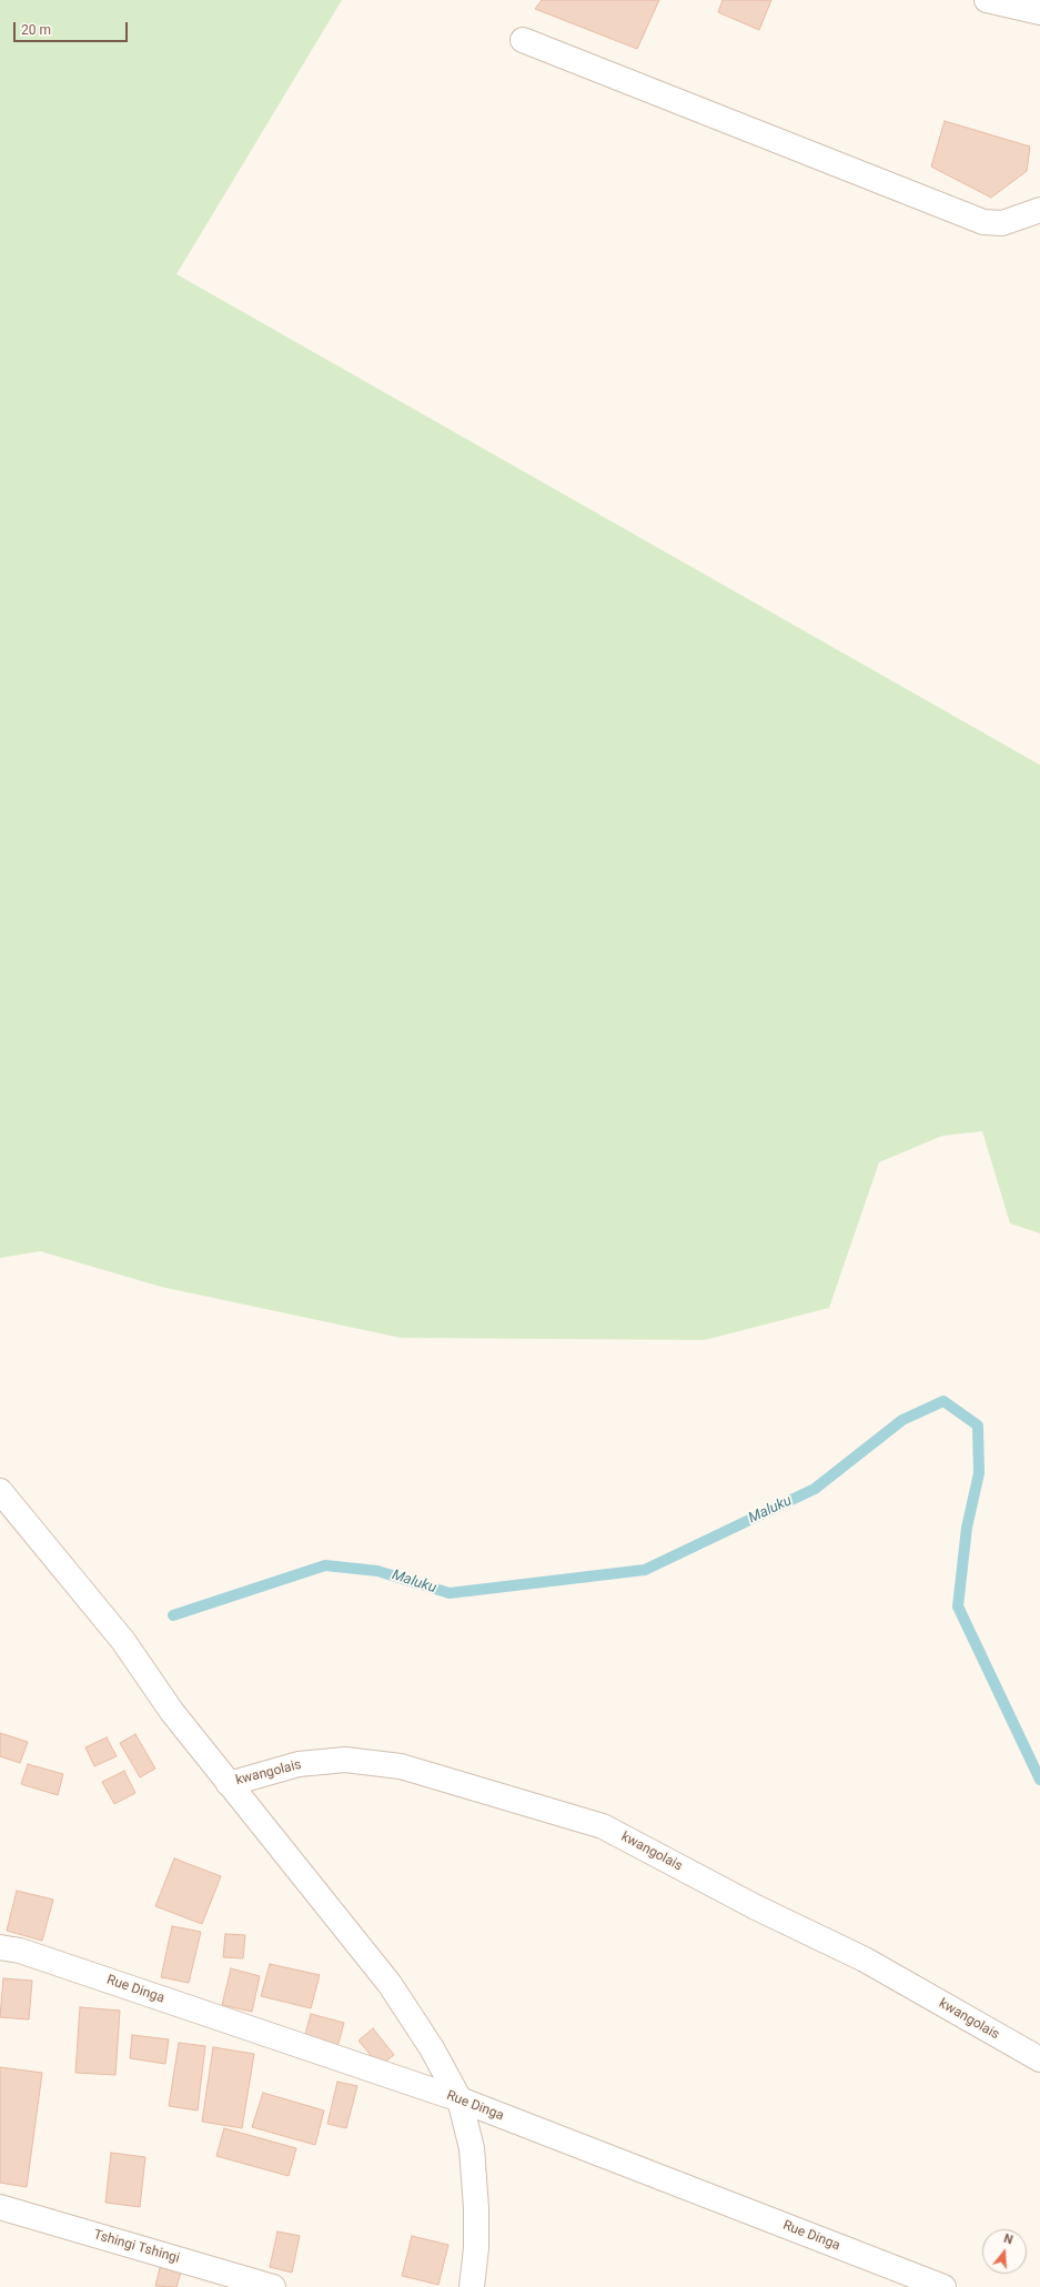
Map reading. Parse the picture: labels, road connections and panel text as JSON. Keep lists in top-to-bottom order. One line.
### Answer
{"streets":{"street":["kwangolais","Rue Dinga","Tshingi Tshingi"]},"water":["Maluku"],"scale_bar":"20 m","north":"top"}
